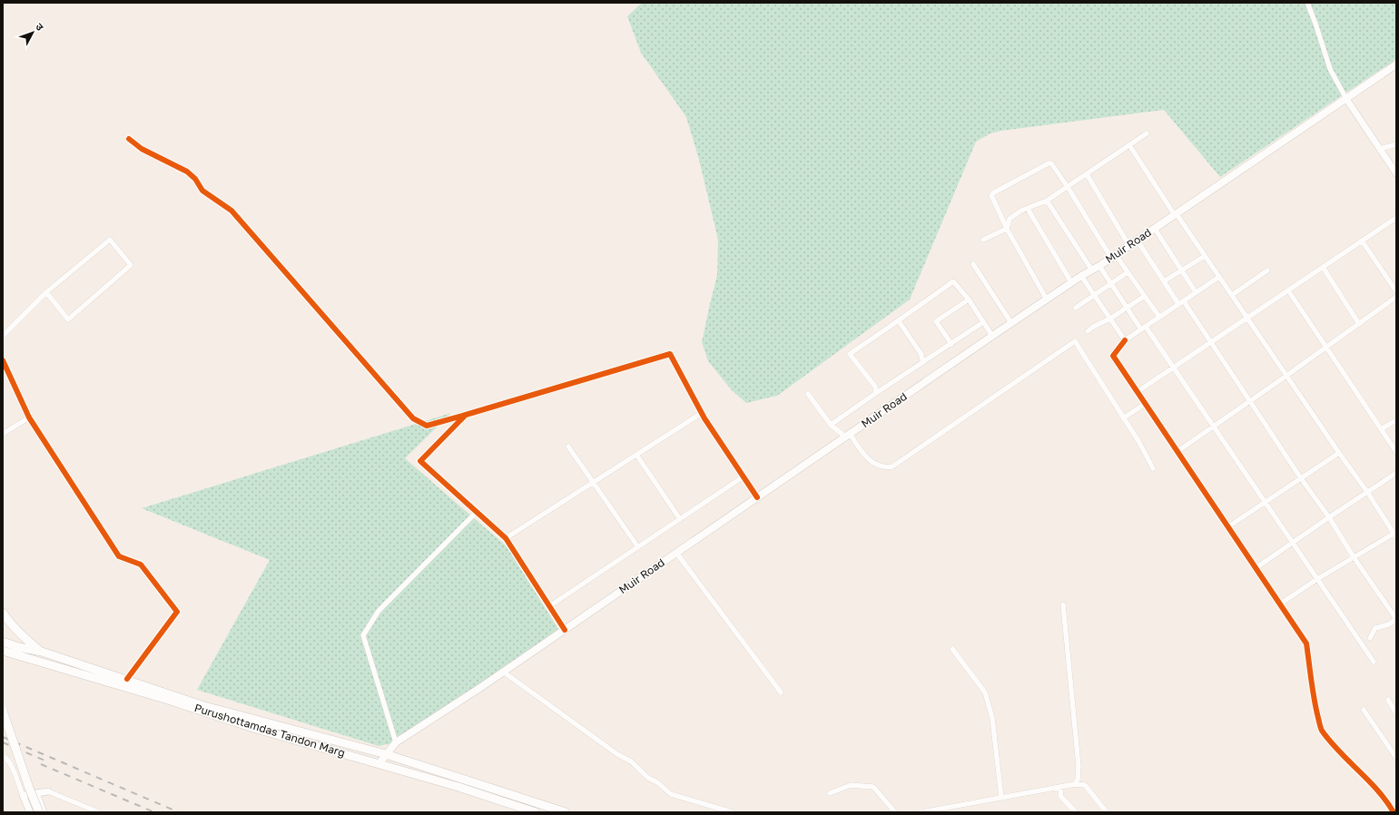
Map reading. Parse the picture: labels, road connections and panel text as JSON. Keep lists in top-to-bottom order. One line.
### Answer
{"streets":{"main road":["Muir Road","Purushottamdas Tandon Marg"]},"crossings":[["Muir Road","Purushottamdas Tandon Marg"]],"north":"top right"}
